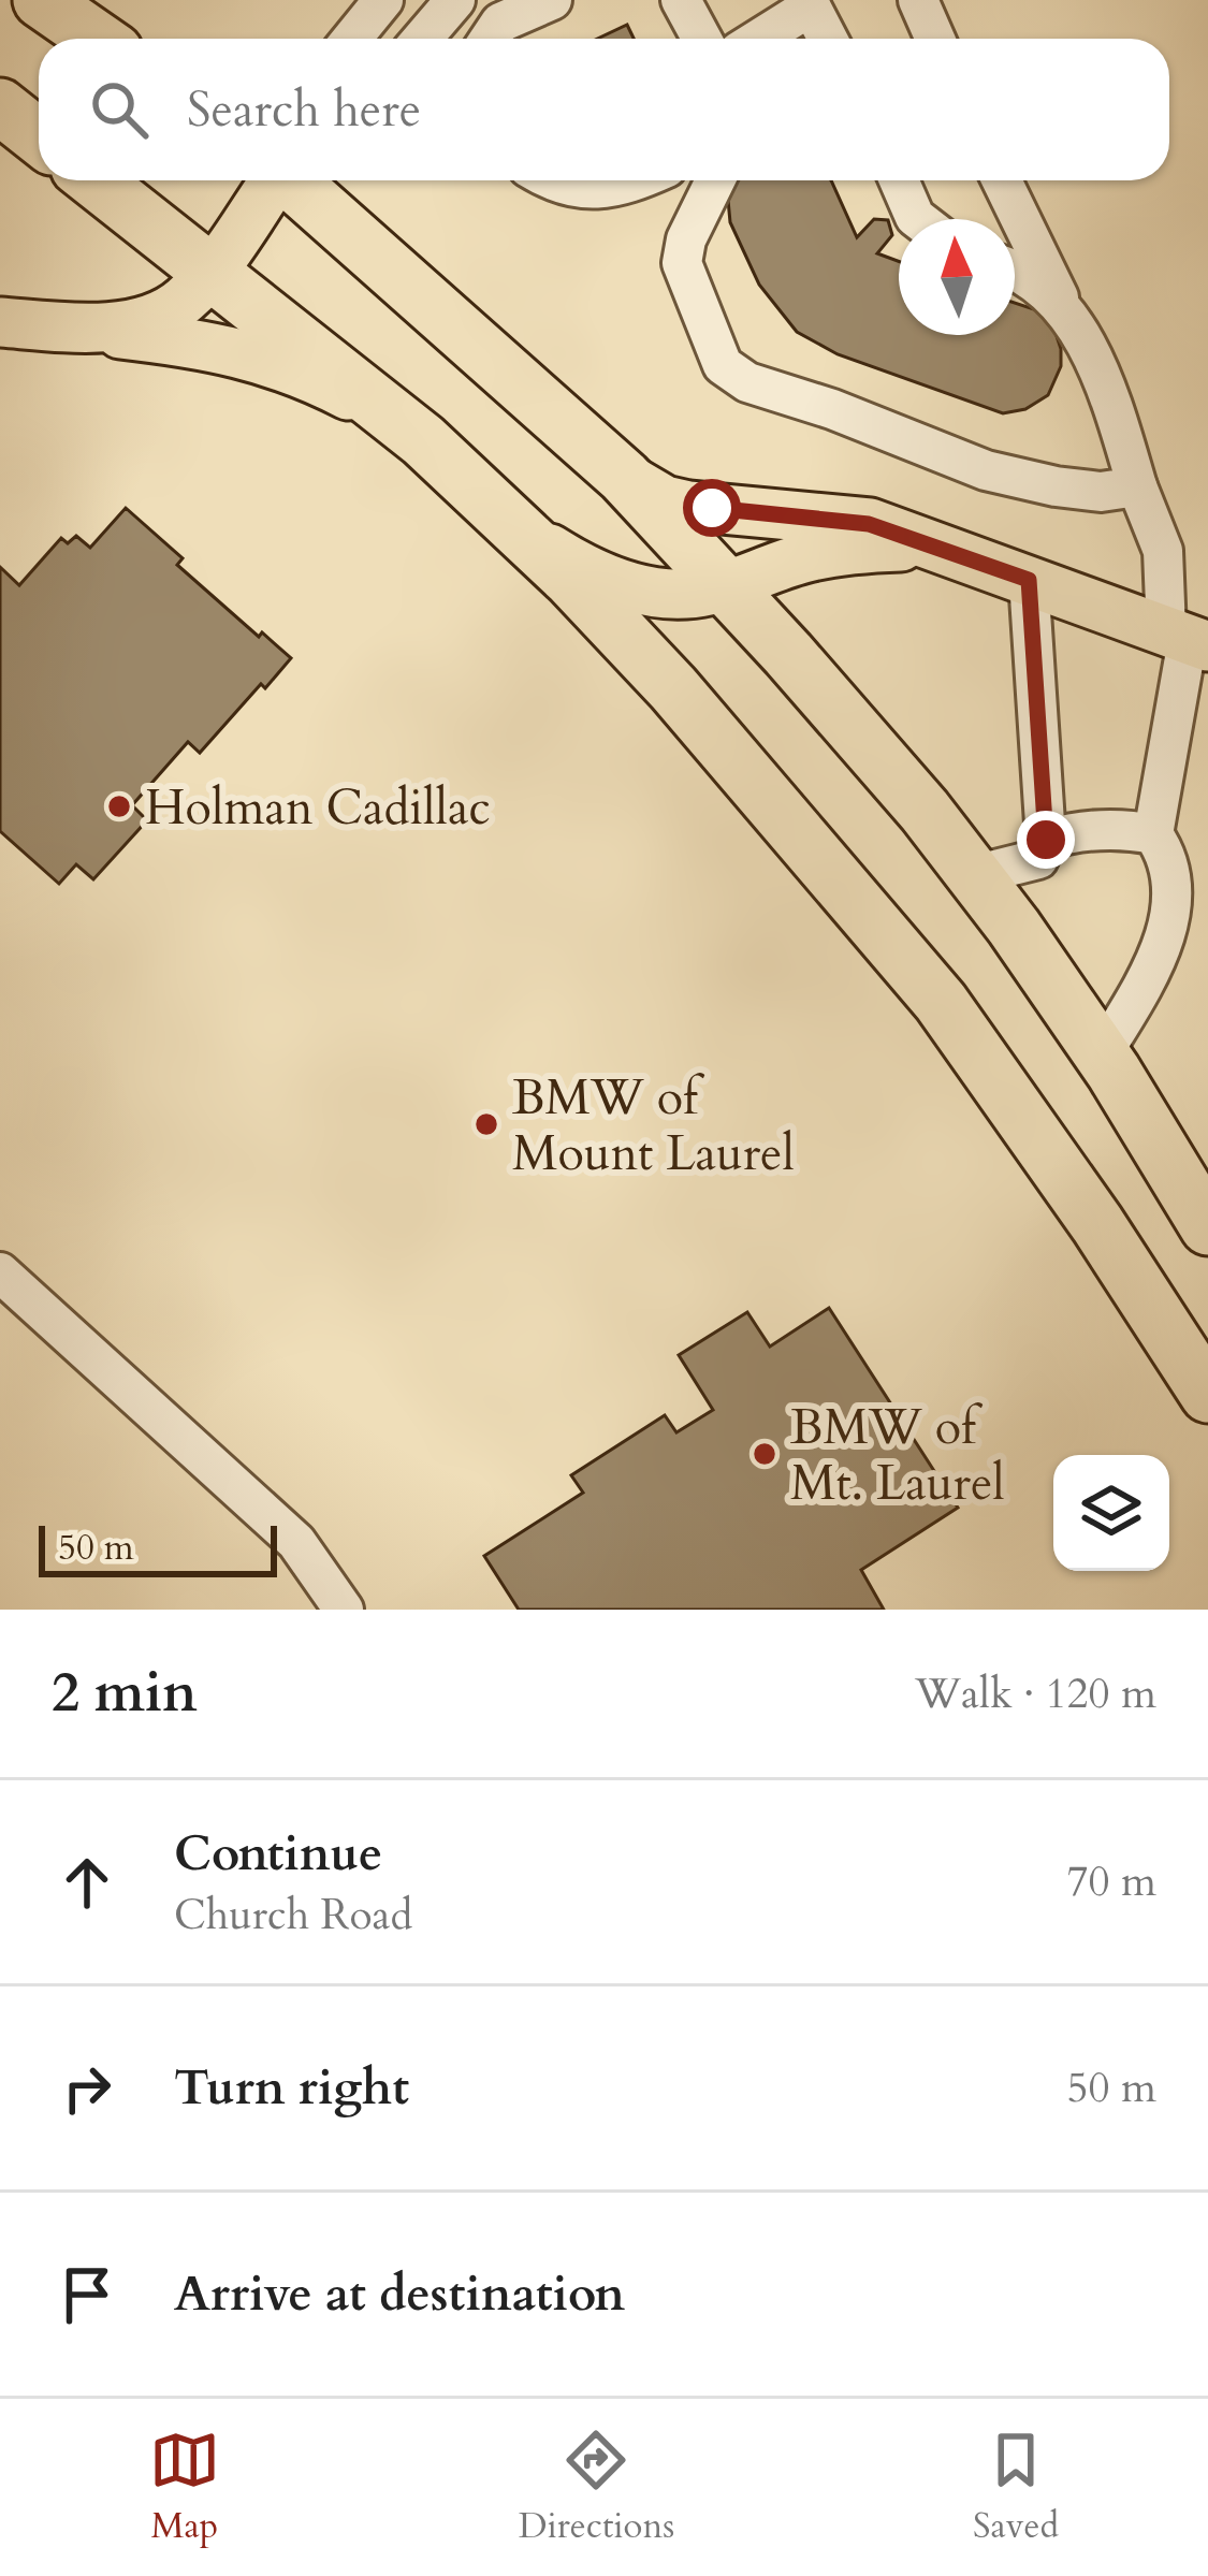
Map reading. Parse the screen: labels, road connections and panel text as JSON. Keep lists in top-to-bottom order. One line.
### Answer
{"places":["Holman Cadillac","BMW of Mount Laurel","BMW of Mt. Laurel"],"scale_bar":"50 m","north":"top","page":{"search":"Search here","scale":"50 m","heading":["2 min","Walk · 120 m"],"list":[["Continue","Church Road","70 m"],["Turn right","50 m"],"Arrive at destination"],"nav":["Map","Directions","Saved"]}}
